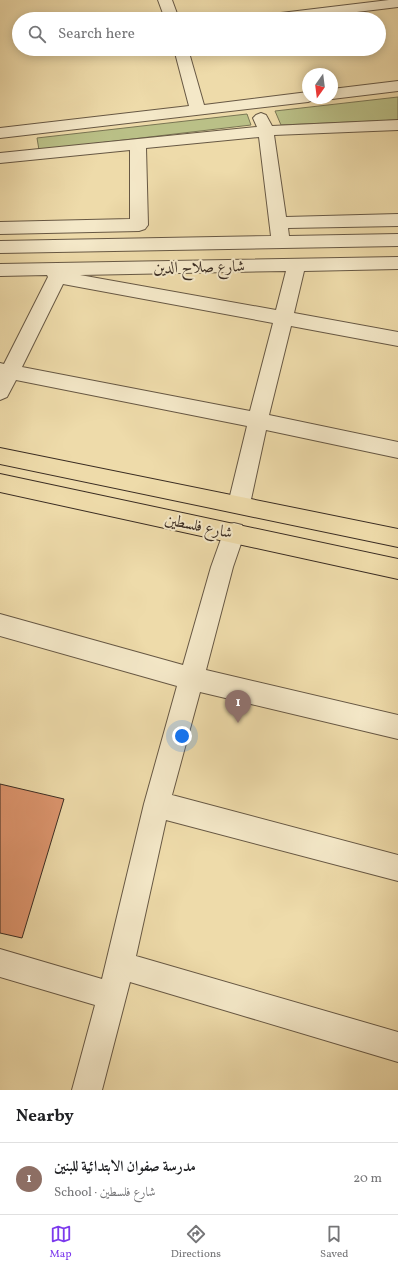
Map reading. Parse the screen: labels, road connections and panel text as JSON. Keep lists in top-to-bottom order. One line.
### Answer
{"streets":{"main road":["شارع فلسطين"],"street":["شارع صلاح الدين"]},"north":"bottom","page":{"search":"Search here","pins":"1","heading":"Nearby","list":[{"mark":"1","name":"مدرسة صفوان الابتدائية للبنين","note":"School · شارع فلسطين","value":"20 m"}],"nav":["Map","Directions","Saved"]}}
